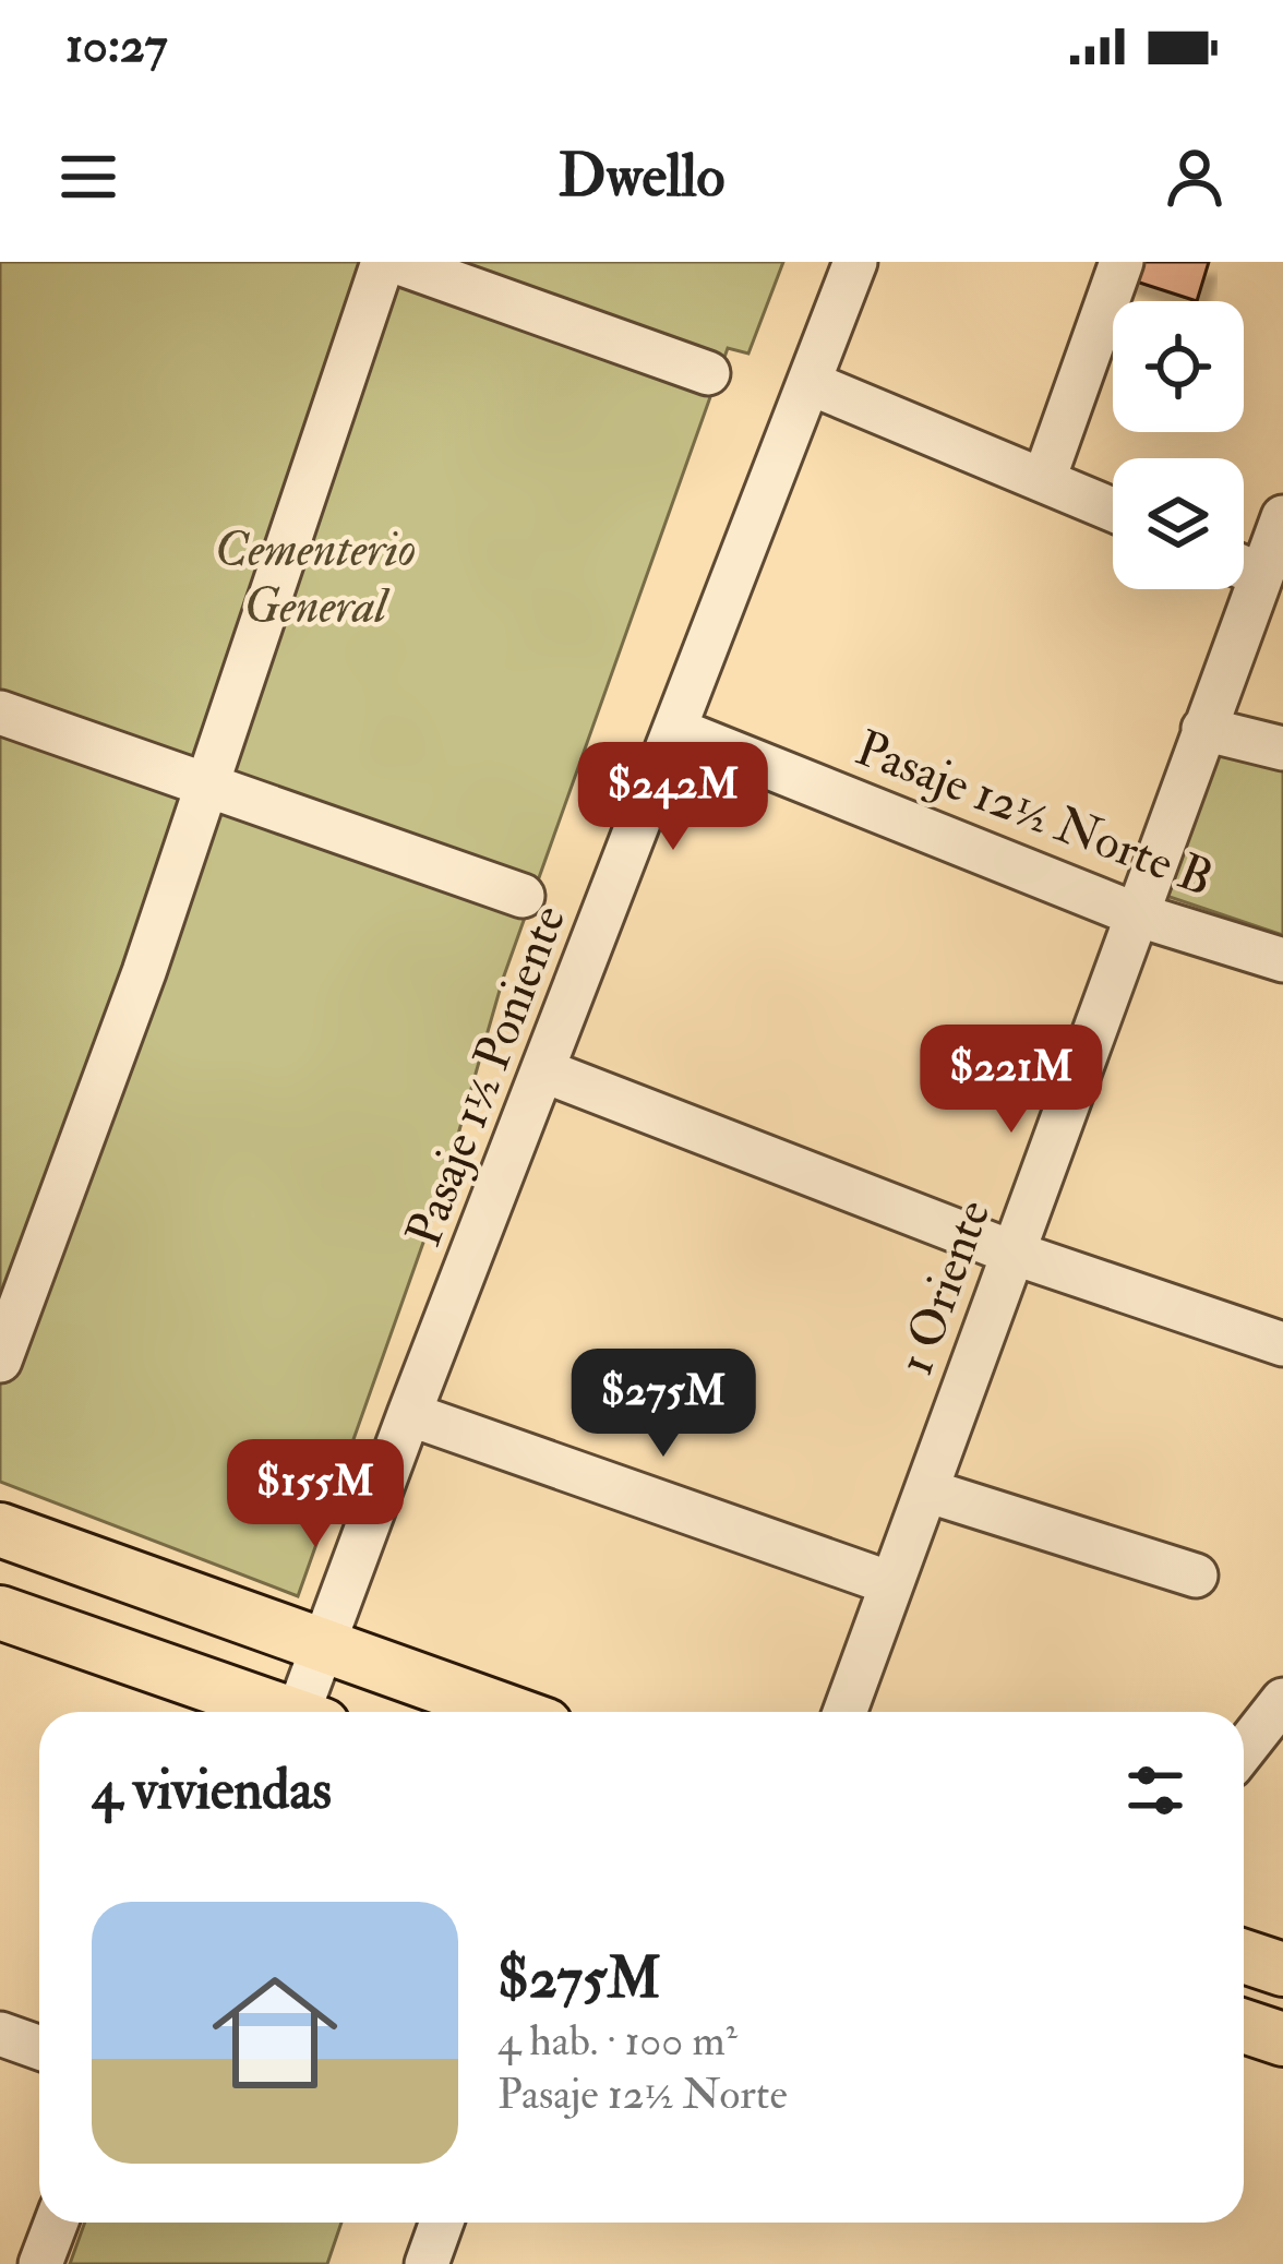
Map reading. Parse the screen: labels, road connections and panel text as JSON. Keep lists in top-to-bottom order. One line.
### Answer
{"streets":{"street":["Pasaje 12½ Norte B","Pasaje 1½ Poniente","1 Oriente"]},"crossings":[["Pasaje 12½ Norte B","Pasaje 1½ Poniente"],["Pasaje 12½ Norte B","1 Oriente"]],"parks":["Cementerio General"],"page":{"status":"10:27","header":"Dwello","price":["$242M","$221M","$275M","$155M"],"heading":"4 viviendas","list":[{"name":"$275M","note":"4 hab. · 100 m² · Pasaje 12½ Norte"}]}}
